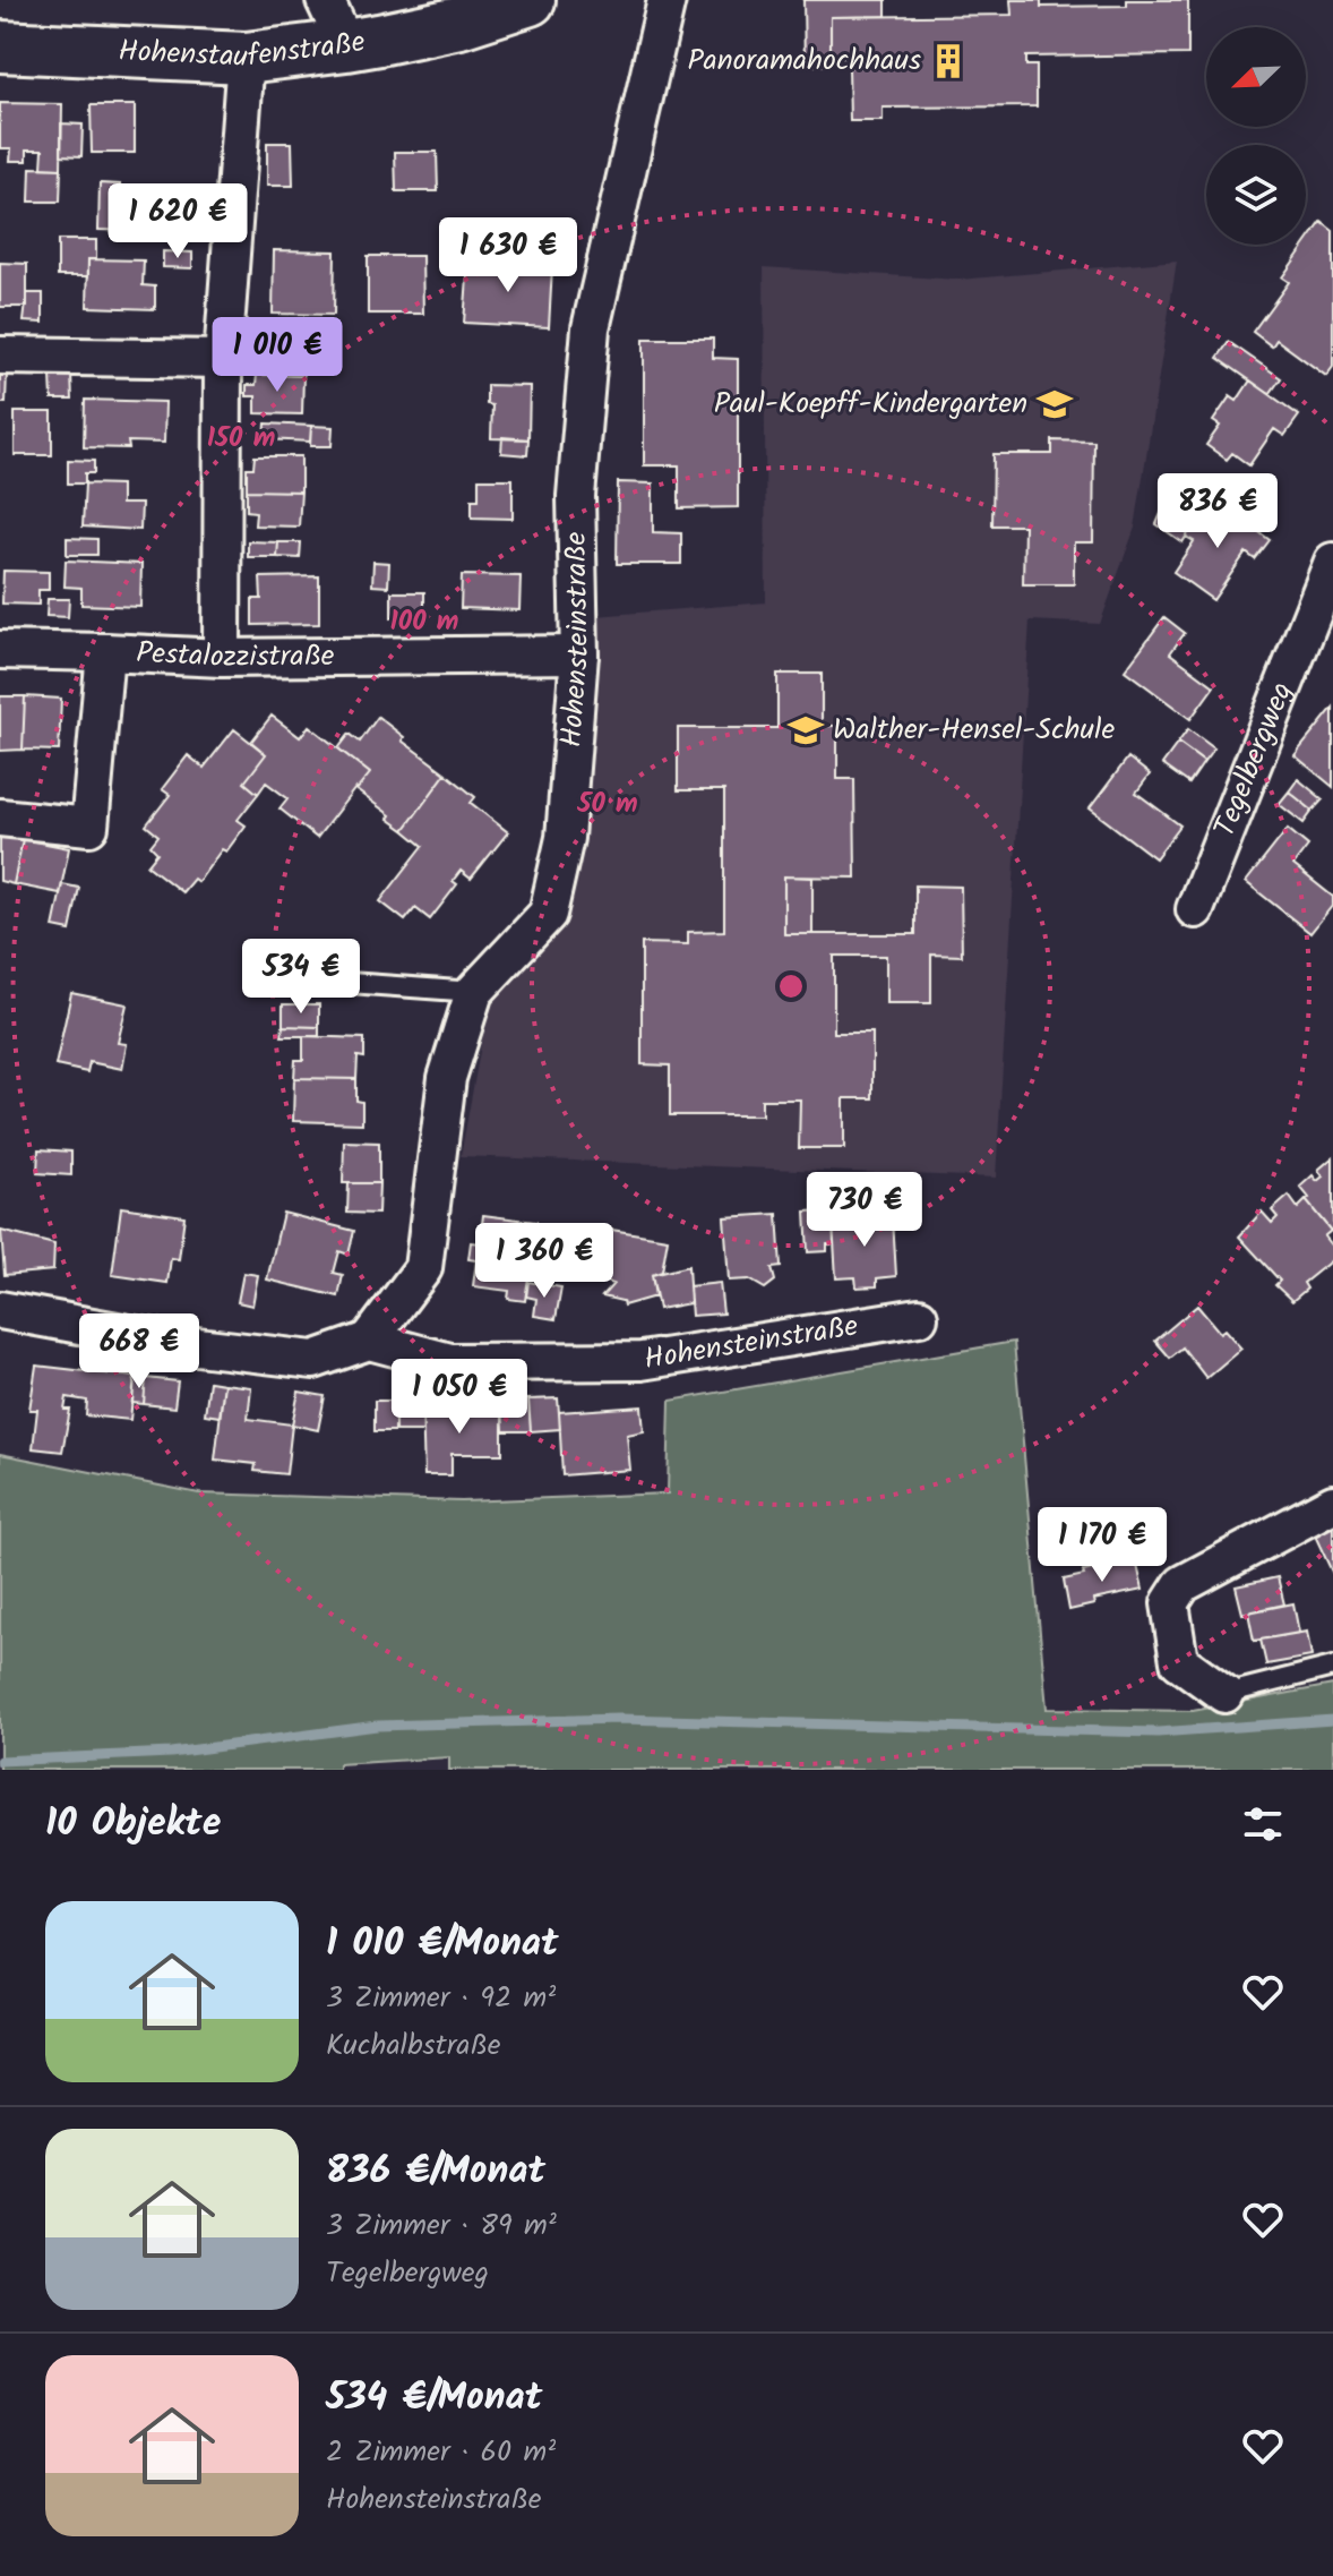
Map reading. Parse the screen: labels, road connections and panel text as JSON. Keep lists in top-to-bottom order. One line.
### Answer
{"streets":{"main road":["Hohenstaufenstraße"],"street":["Hohensteinstraße","Pestalozzistraße","Tegelbergweg"]},"crossings":[["Hohensteinstraße","Pestalozzistraße"]],"places":{"building":["Panoramahochhaus"],"school or university":["Paul-Koepff-Kindergarten","Walther-Hensel-Schule"]},"north":"bottom left","page":{"price":["1 620 €","1 630 €","1 010 €","836 €","534 €","730 €","1 360 €","668 €","1 050 €","1 170 €"],"heading":"10 Objekte","list":[{"name":"1 010 €/Monat","note":"3 Zimmer · 92 m² · Kuchalbstraße"},{"name":"836 €/Monat","note":"3 Zimmer · 89 m² · Tegelbergweg"},{"name":"534 €/Monat","note":"2 Zimmer · 60 m² · Hohensteinstraße"}]},"rings":["150 m","100 m","50 m"]}
